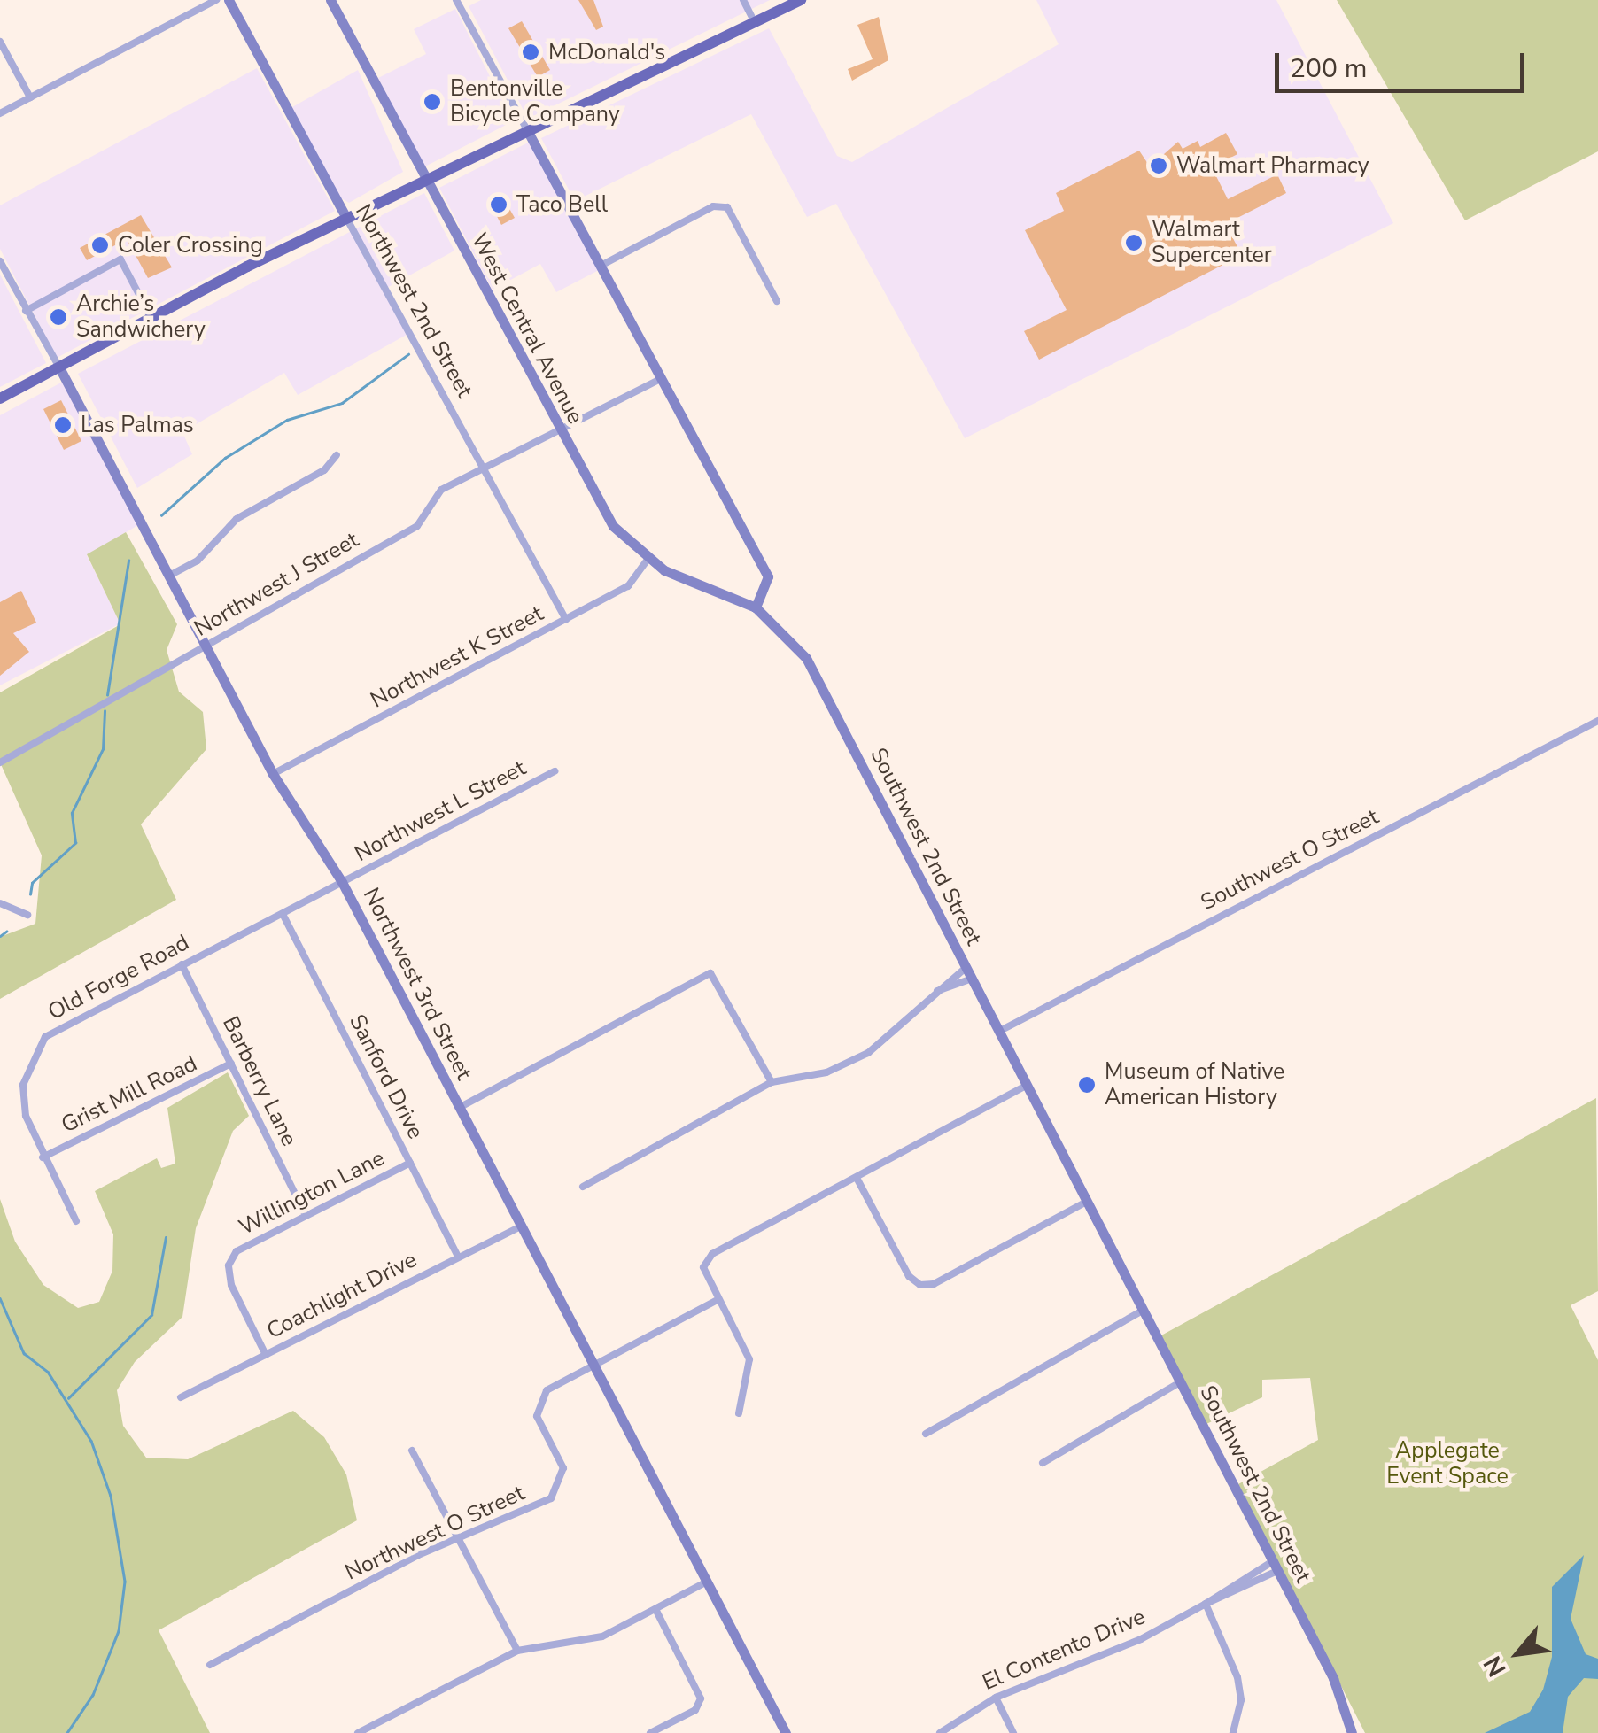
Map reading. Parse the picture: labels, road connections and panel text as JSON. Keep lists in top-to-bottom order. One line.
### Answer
{"streets":{"street":["Northwest 2nd Street","West Central Avenue","Northwest J Street","Northwest K Street","Northwest L Street","Southwest 2nd Street","Southwest O Street","Old Forge Road","Northwest 3rd Street","Sanford Drive","Barberry Lane","Grist Mill Road","Willington Lane","Coachlight Drive","Northwest O Street","El Contento Drive"]},"crossings":[["Northwest 2nd Street","Northwest J Street"],["Northwest 2nd Street","Northwest K Street"],["West Central Avenue","Northwest J Street"],["West Central Avenue","Northwest K Street"],["West Central Avenue","Southwest 2nd Street"],["Northwest J Street","Northwest 3rd Street"],["Northwest K Street","Northwest 3rd Street"],["Northwest L Street","Old Forge Road"],["Northwest L Street","Northwest 3rd Street"],["Southwest 2nd Street","Southwest O Street"],["Southwest 2nd Street","El Contento Drive"],["Old Forge Road","Northwest 3rd Street"],["Old Forge Road","Sanford Drive"],["Old Forge Road","Barberry Lane"],["Old Forge Road","Grist Mill Road"],["Northwest 3rd Street","Coachlight Drive"],["Northwest 3rd Street","Northwest O Street"],["Sanford Drive","Willington Lane"],["Sanford Drive","Coachlight Drive"],["Barberry Lane","Grist Mill Road"],["Barberry Lane","Willington Lane"],["Willington Lane","Coachlight Drive"]],"parks":["Applegate Event Space"],"places":["McDonald's","Bentonville Bicycle Company","Walmart Pharmacy","Taco Bell","Walmart Supercenter","Coler Crossing","Archie’s Sandwichery","Las Palmas","Museum of Native American History"],"scale_bar":"200 m","north":"bottom left"}
